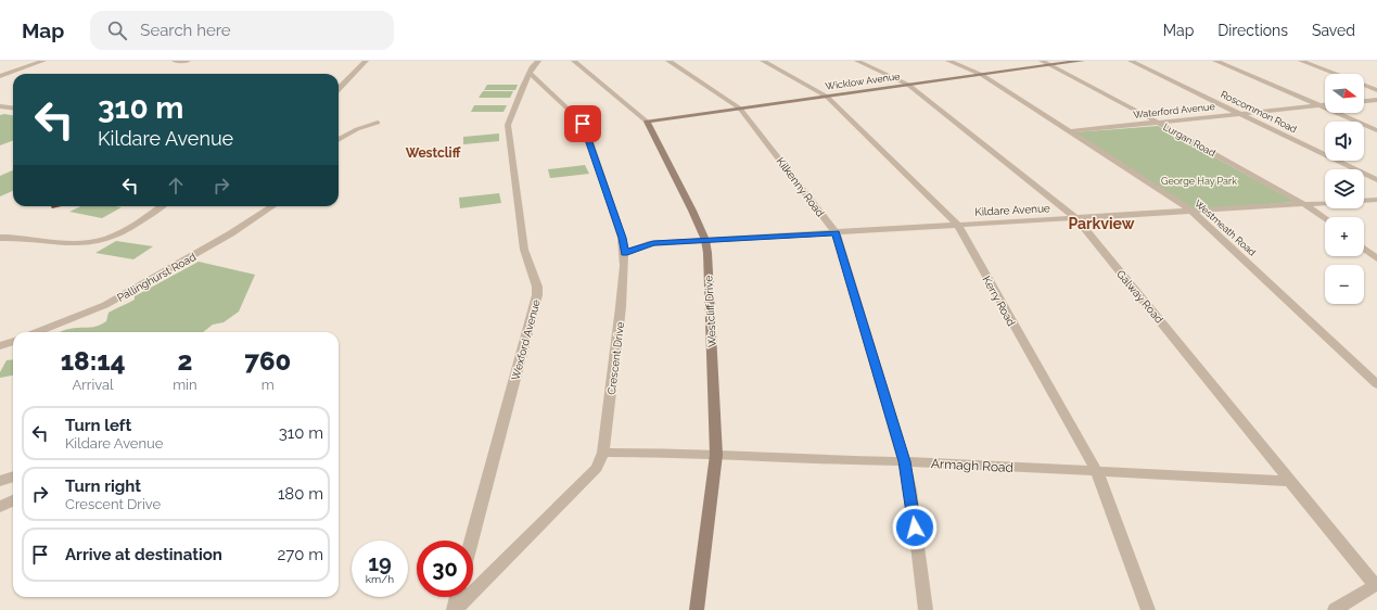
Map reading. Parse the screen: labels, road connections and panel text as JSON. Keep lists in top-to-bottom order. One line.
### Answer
{"streets":{"street":["Wicklow Avenue","Waterford Avenue","Roscommon Road","Lurgan Road","Kilkenny Road","Kildare Avenue","Westmeath Road","Pallinghurst Road","Galway Road","Kerry Road","Westcliff Drive","Wexford Avenue","Crescent Drive","Armagh Road"]},"crossings":[["Wicklow Avenue","Lurgan Road"],["Wicklow Avenue","Kilkenny Road"],["Wicklow Avenue","Westmeath Road"],["Wicklow Avenue","Galway Road"],["Wicklow Avenue","Kerry Road"],["Wicklow Avenue","Westcliff Drive"],["Waterford Avenue","Roscommon Road"],["Waterford Avenue","Lurgan Road"],["Waterford Avenue","Westmeath Road"],["Lurgan Road","Kildare Avenue"],["Kilkenny Road","Kildare Avenue"],["Kilkenny Road","Armagh Road"],["Kildare Avenue","Westmeath Road"],["Kildare Avenue","Galway Road"],["Kildare Avenue","Kerry Road"],["Kildare Avenue","Westcliff Drive"],["Kildare Avenue","Crescent Drive"],["Galway Road","Armagh Road"],["Kerry Road","Armagh Road"],["Westcliff Drive","Armagh Road"],["Wexford Avenue","Crescent Drive"],["Crescent Drive","Armagh Road"]],"districts":["Westcliff","Parkview"],"parks":["George Hay Park"],"north":"right","page":{"header":"Map","search":"Search here","nav":["Map","Directions","Saved"],"map_buttons":["+","−"],"turn":["310 m","Kildare Avenue"],"eta":["18:14","Arrival","2","min","760","m"],"list":[{"name":"Turn left","note":"Kildare Avenue","value":"310 m"},{"name":"Turn right","note":"Crescent Drive","value":"180 m"},{"name":"Arrive at destination","value":"270 m"}],"speed":"19 km/h","limit":"30"}}
